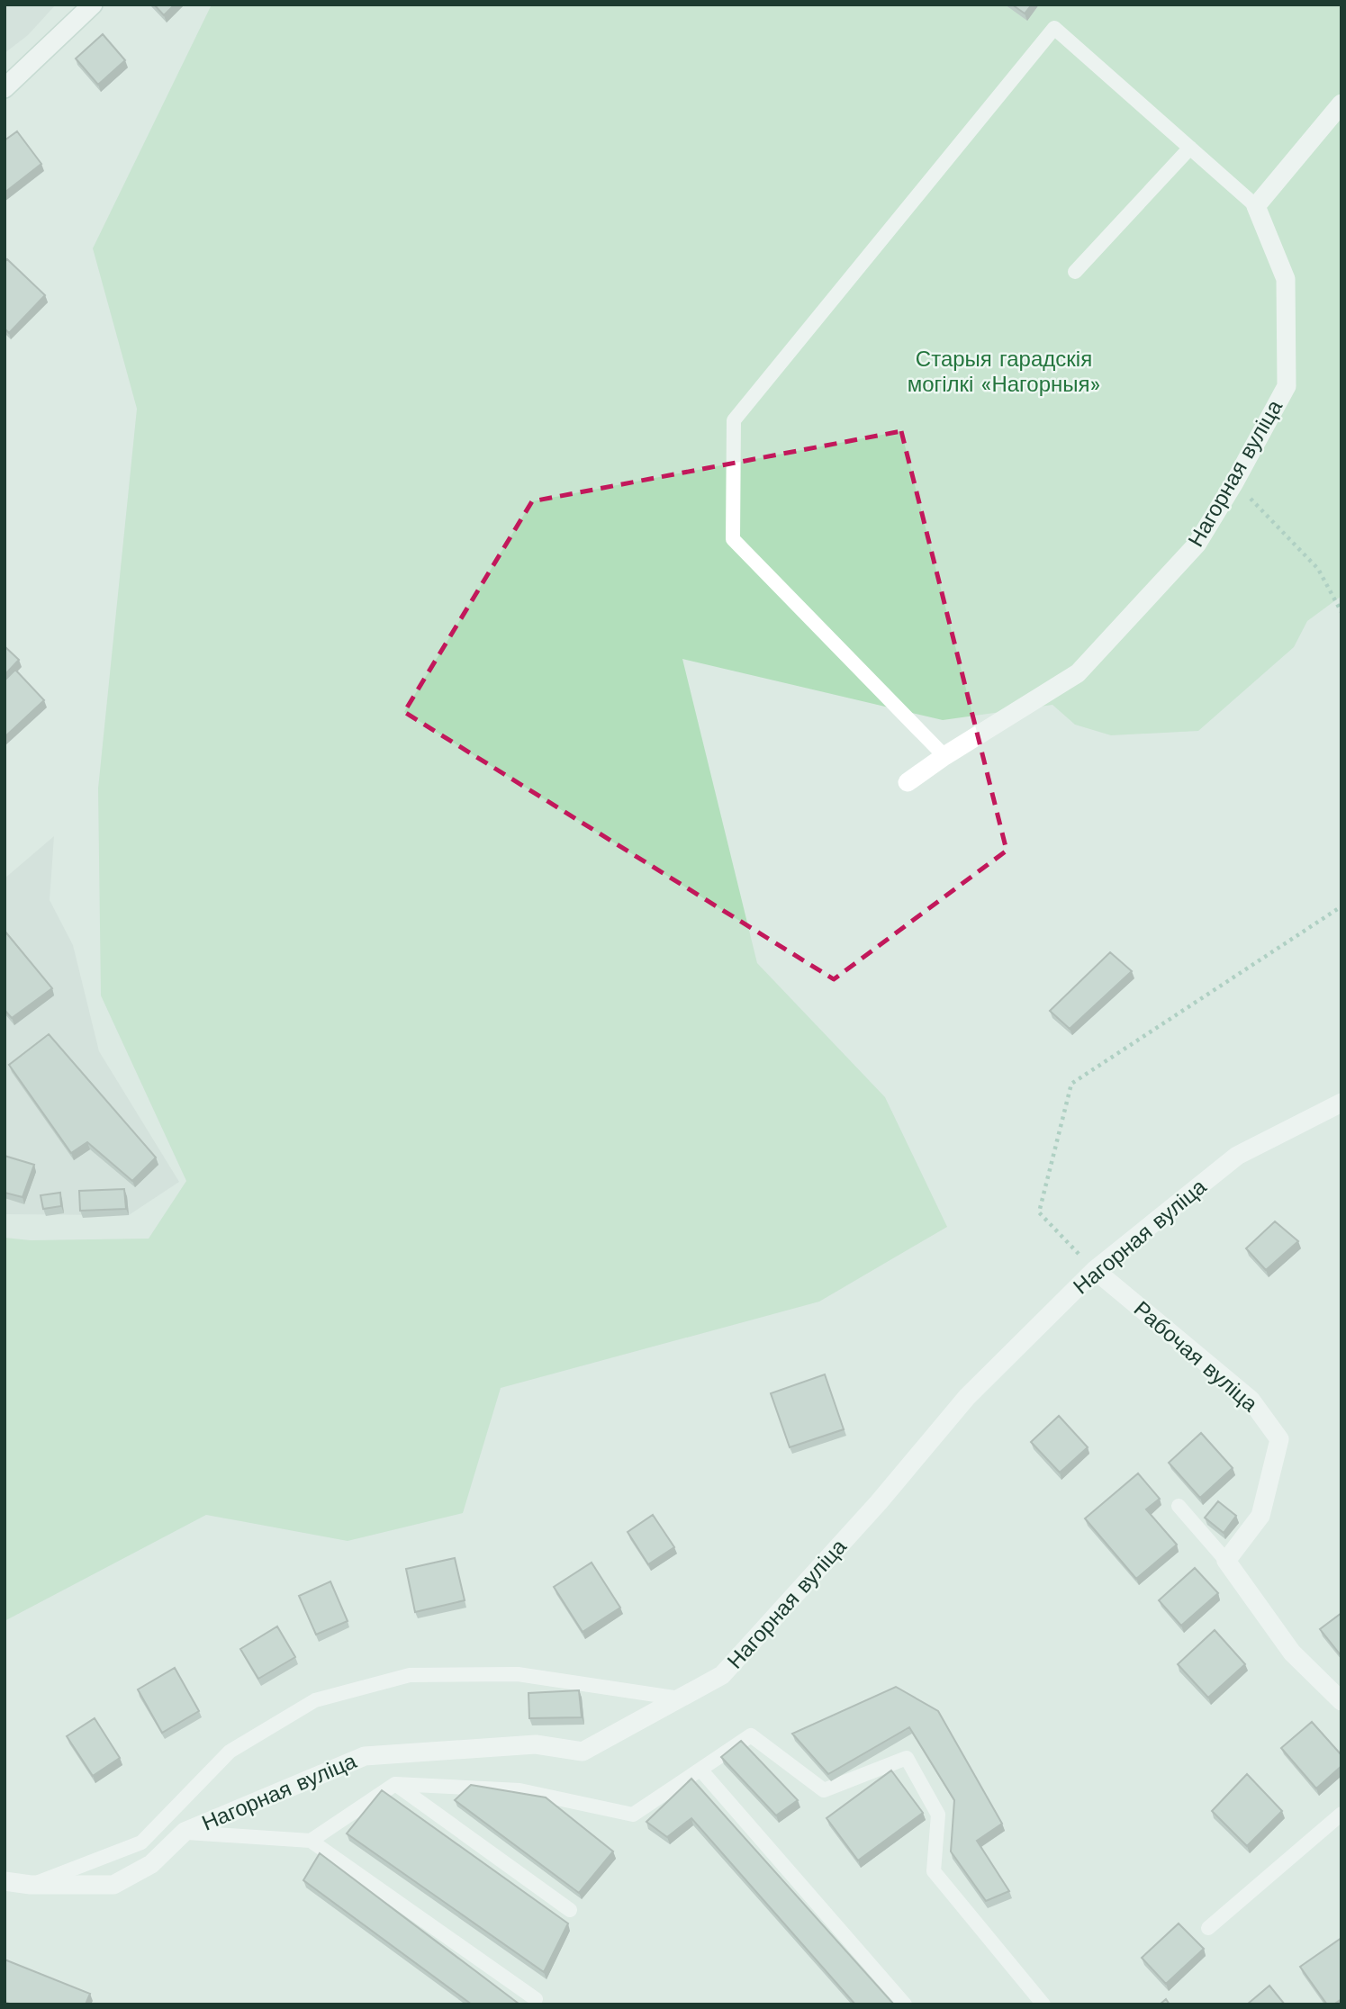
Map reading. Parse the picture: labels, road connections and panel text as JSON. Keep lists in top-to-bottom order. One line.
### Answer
{"streets":{"street":["Нагорная вуліца","Рабочая вуліца"]},"crossings":[["Нагорная вуліца","Рабочая вуліца"]],"parks":["Старыя гарадскія могілкі «Нагорныя»"]}
